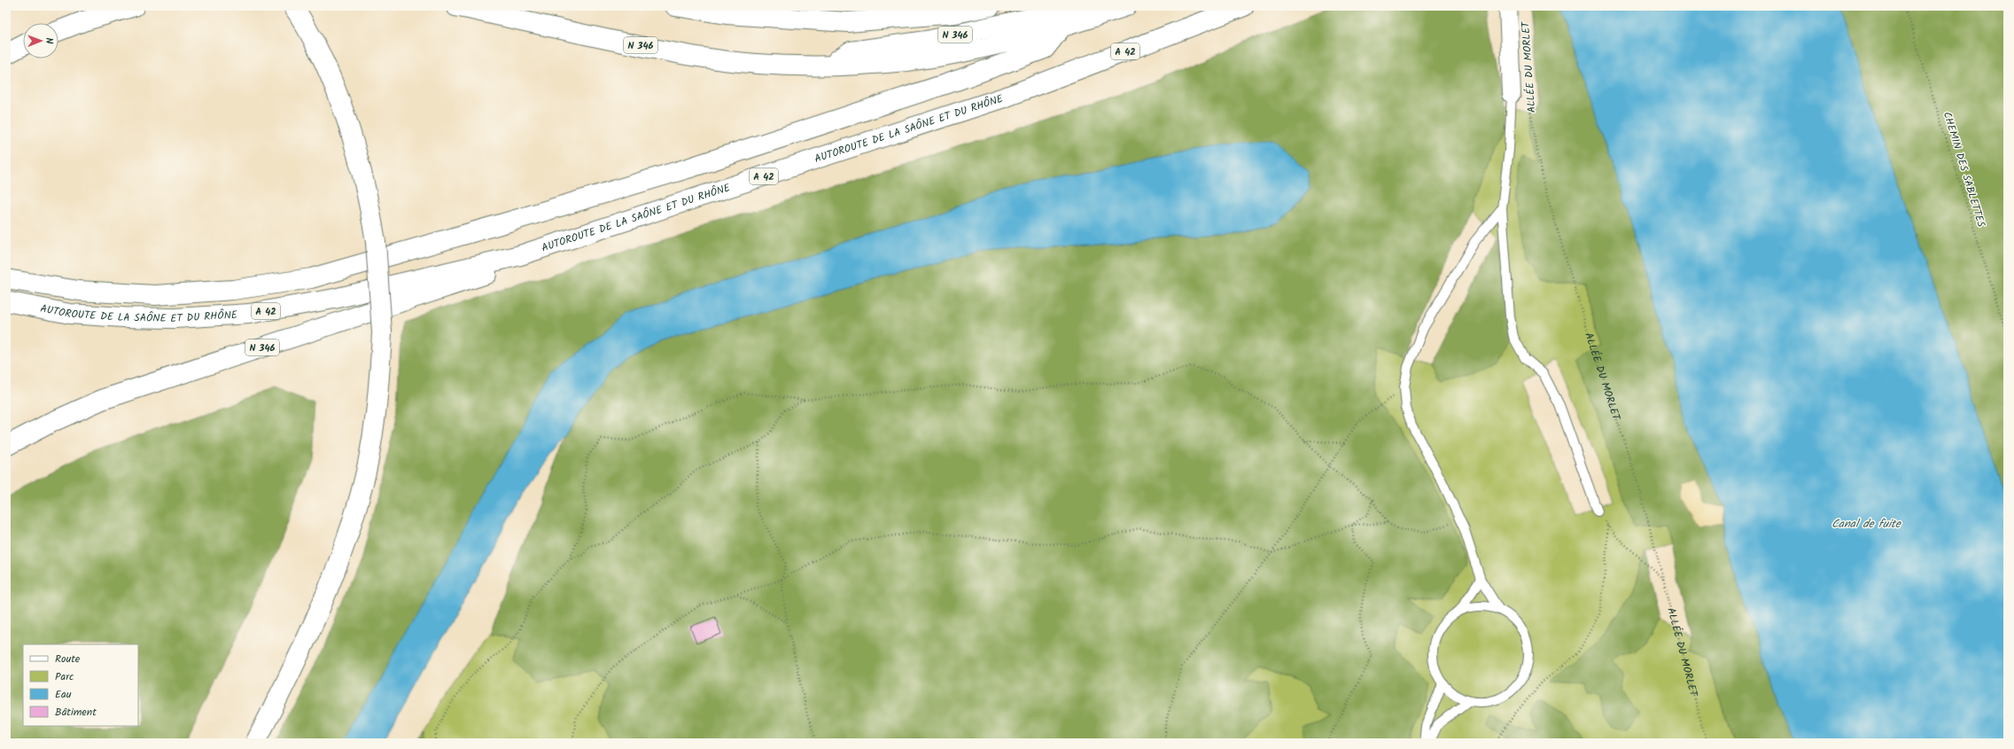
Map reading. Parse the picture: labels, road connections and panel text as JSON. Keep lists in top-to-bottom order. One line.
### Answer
{"streets":{"highway":["N 346","A 42","AUTOROUTE DE LA SAÔNE ET DU RHÔNE"],"street":["ALLÉE DU MORLET"],"path":["CHEMIN DES SABLETTES"]},"crossings":[["N 346","AUTOROUTE DE LA SAÔNE ET DU RHÔNE"]],"water":["Canal de fuite"],"legend":["Route","Parc","Eau","Bâtiment"],"north":"right"}
